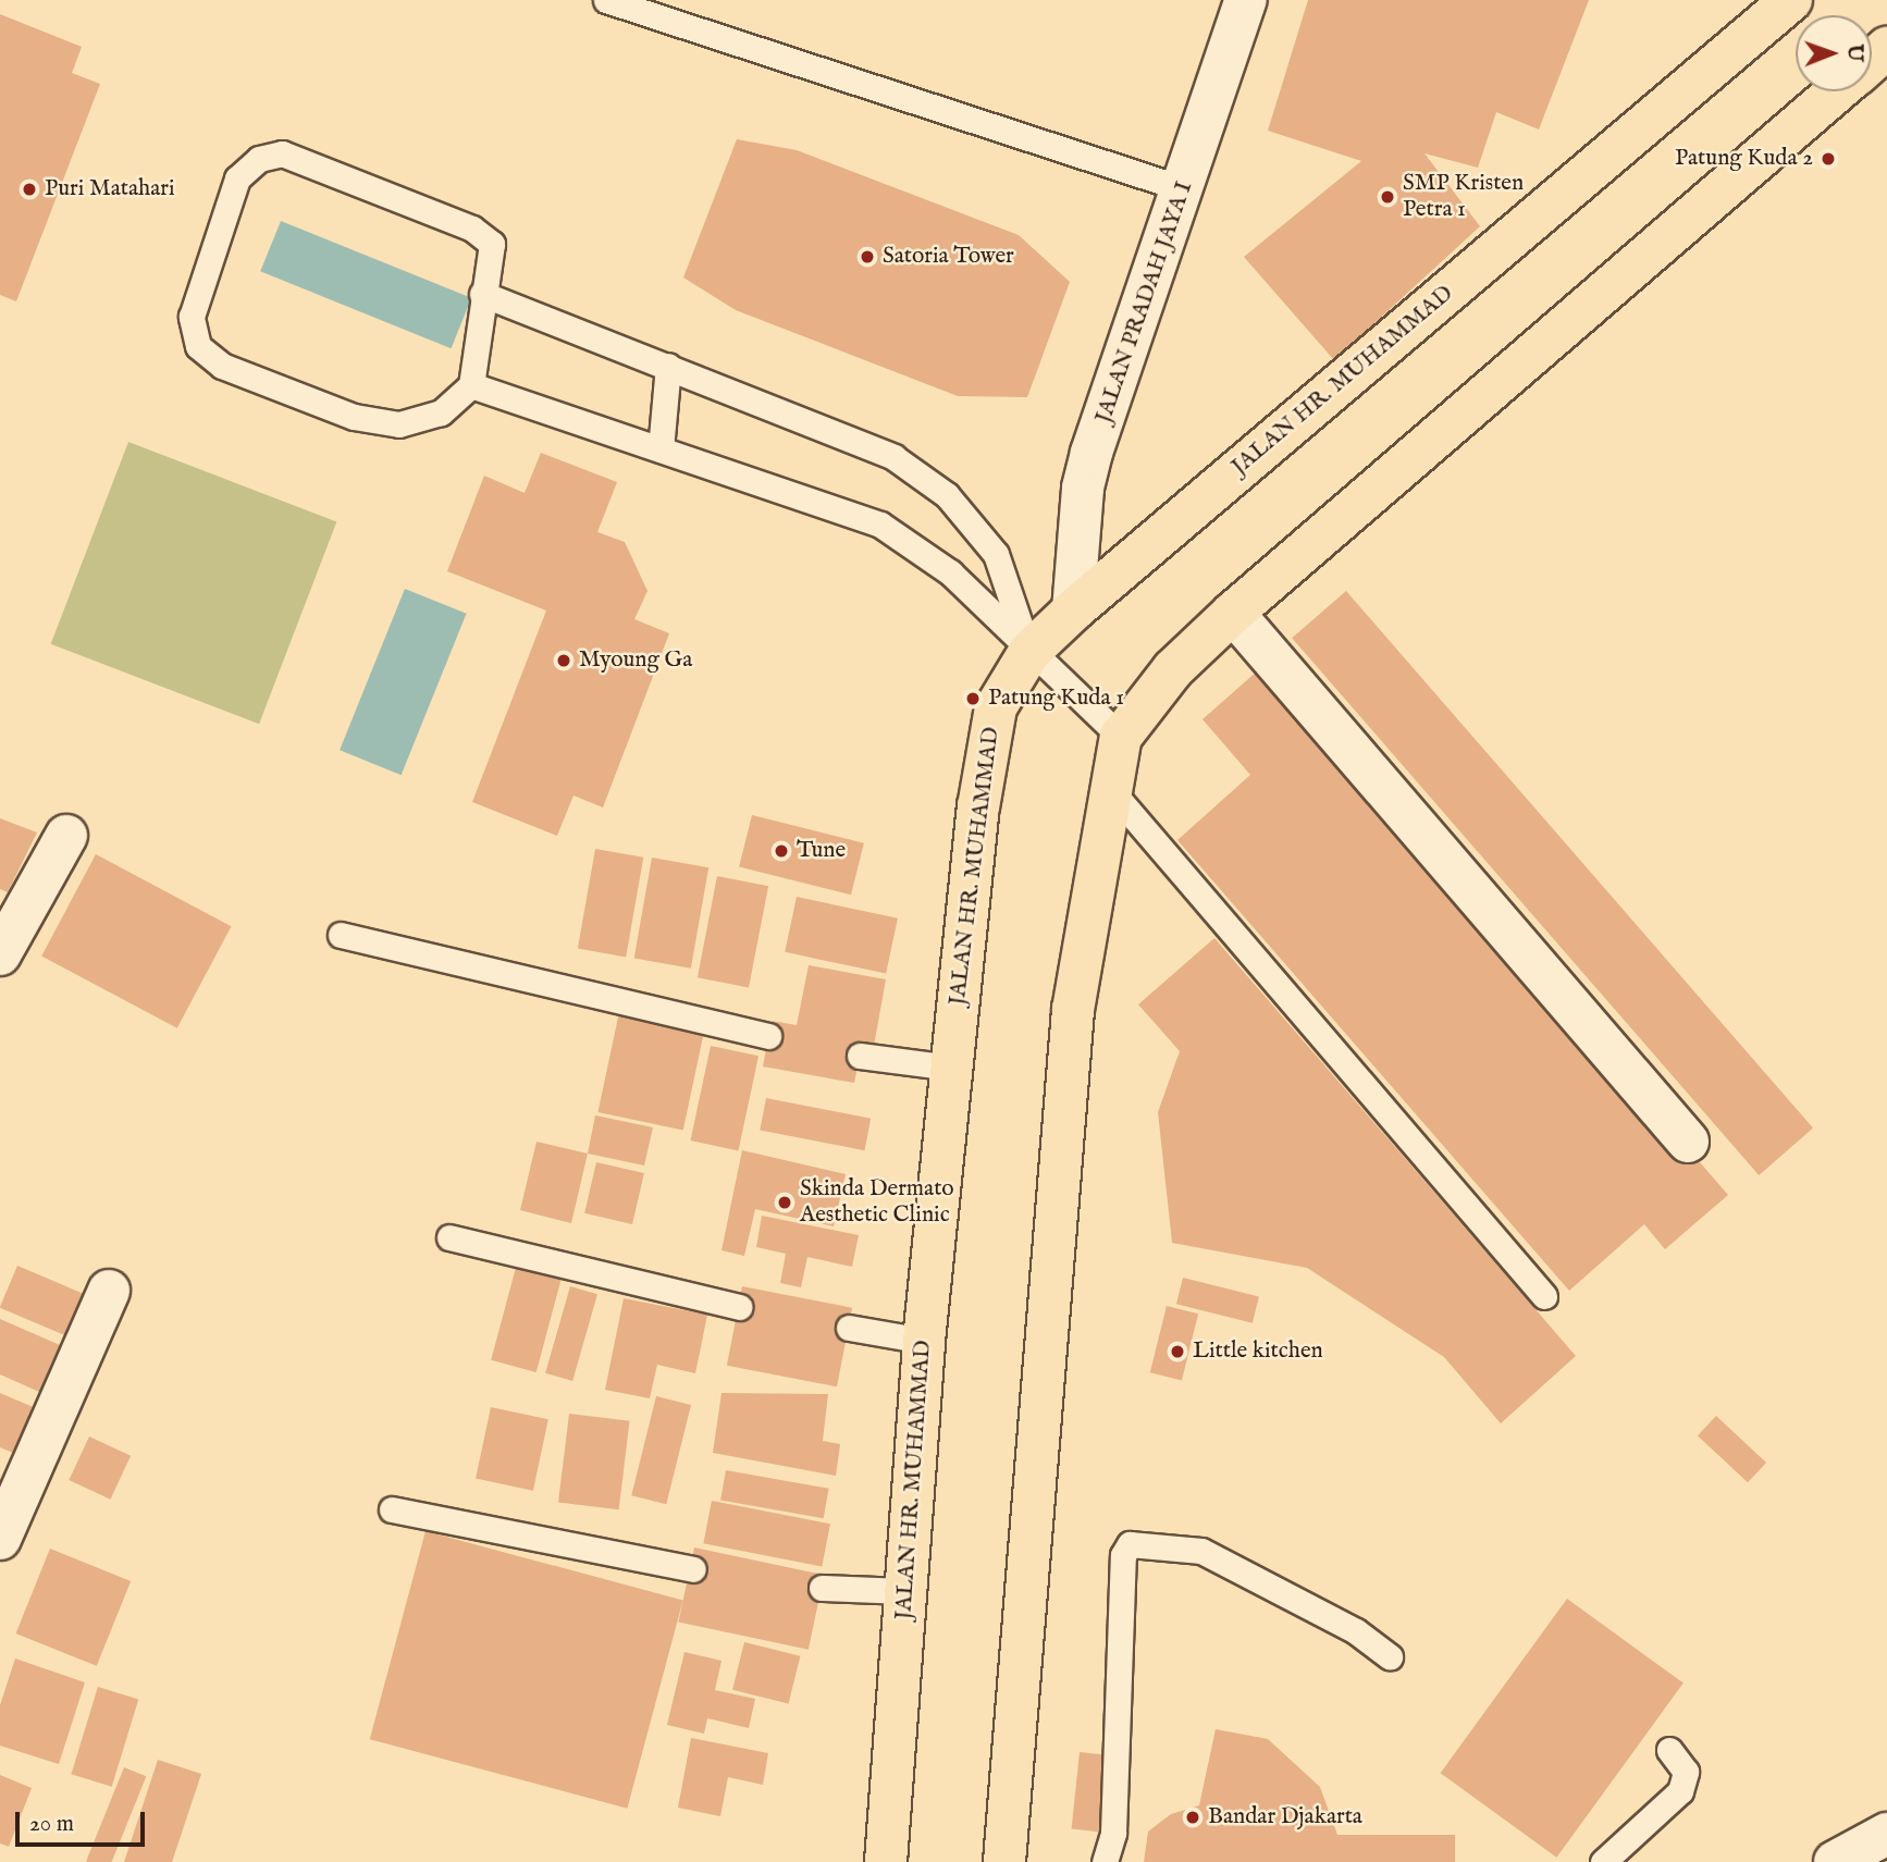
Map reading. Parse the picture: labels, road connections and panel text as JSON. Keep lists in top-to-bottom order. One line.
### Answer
{"streets":{"main road":["JALAN HR. MUHAMMAD"],"street":["JALAN PRADAH JAYA I"]},"crossings":[["JALAN PRADAH JAYA I","JALAN HR. MUHAMMAD"]],"places":["Patung Kuda 2","Puri Matahari","SMP Kristen Petra 1","Satoria Tower","Myoung Ga","Patung Kuda 1","Tune","Skinda Dermato Aesthetic Clinic","Little kitchen","Bandar Djakarta"],"scale_bar":"20 m","north":"right"}
